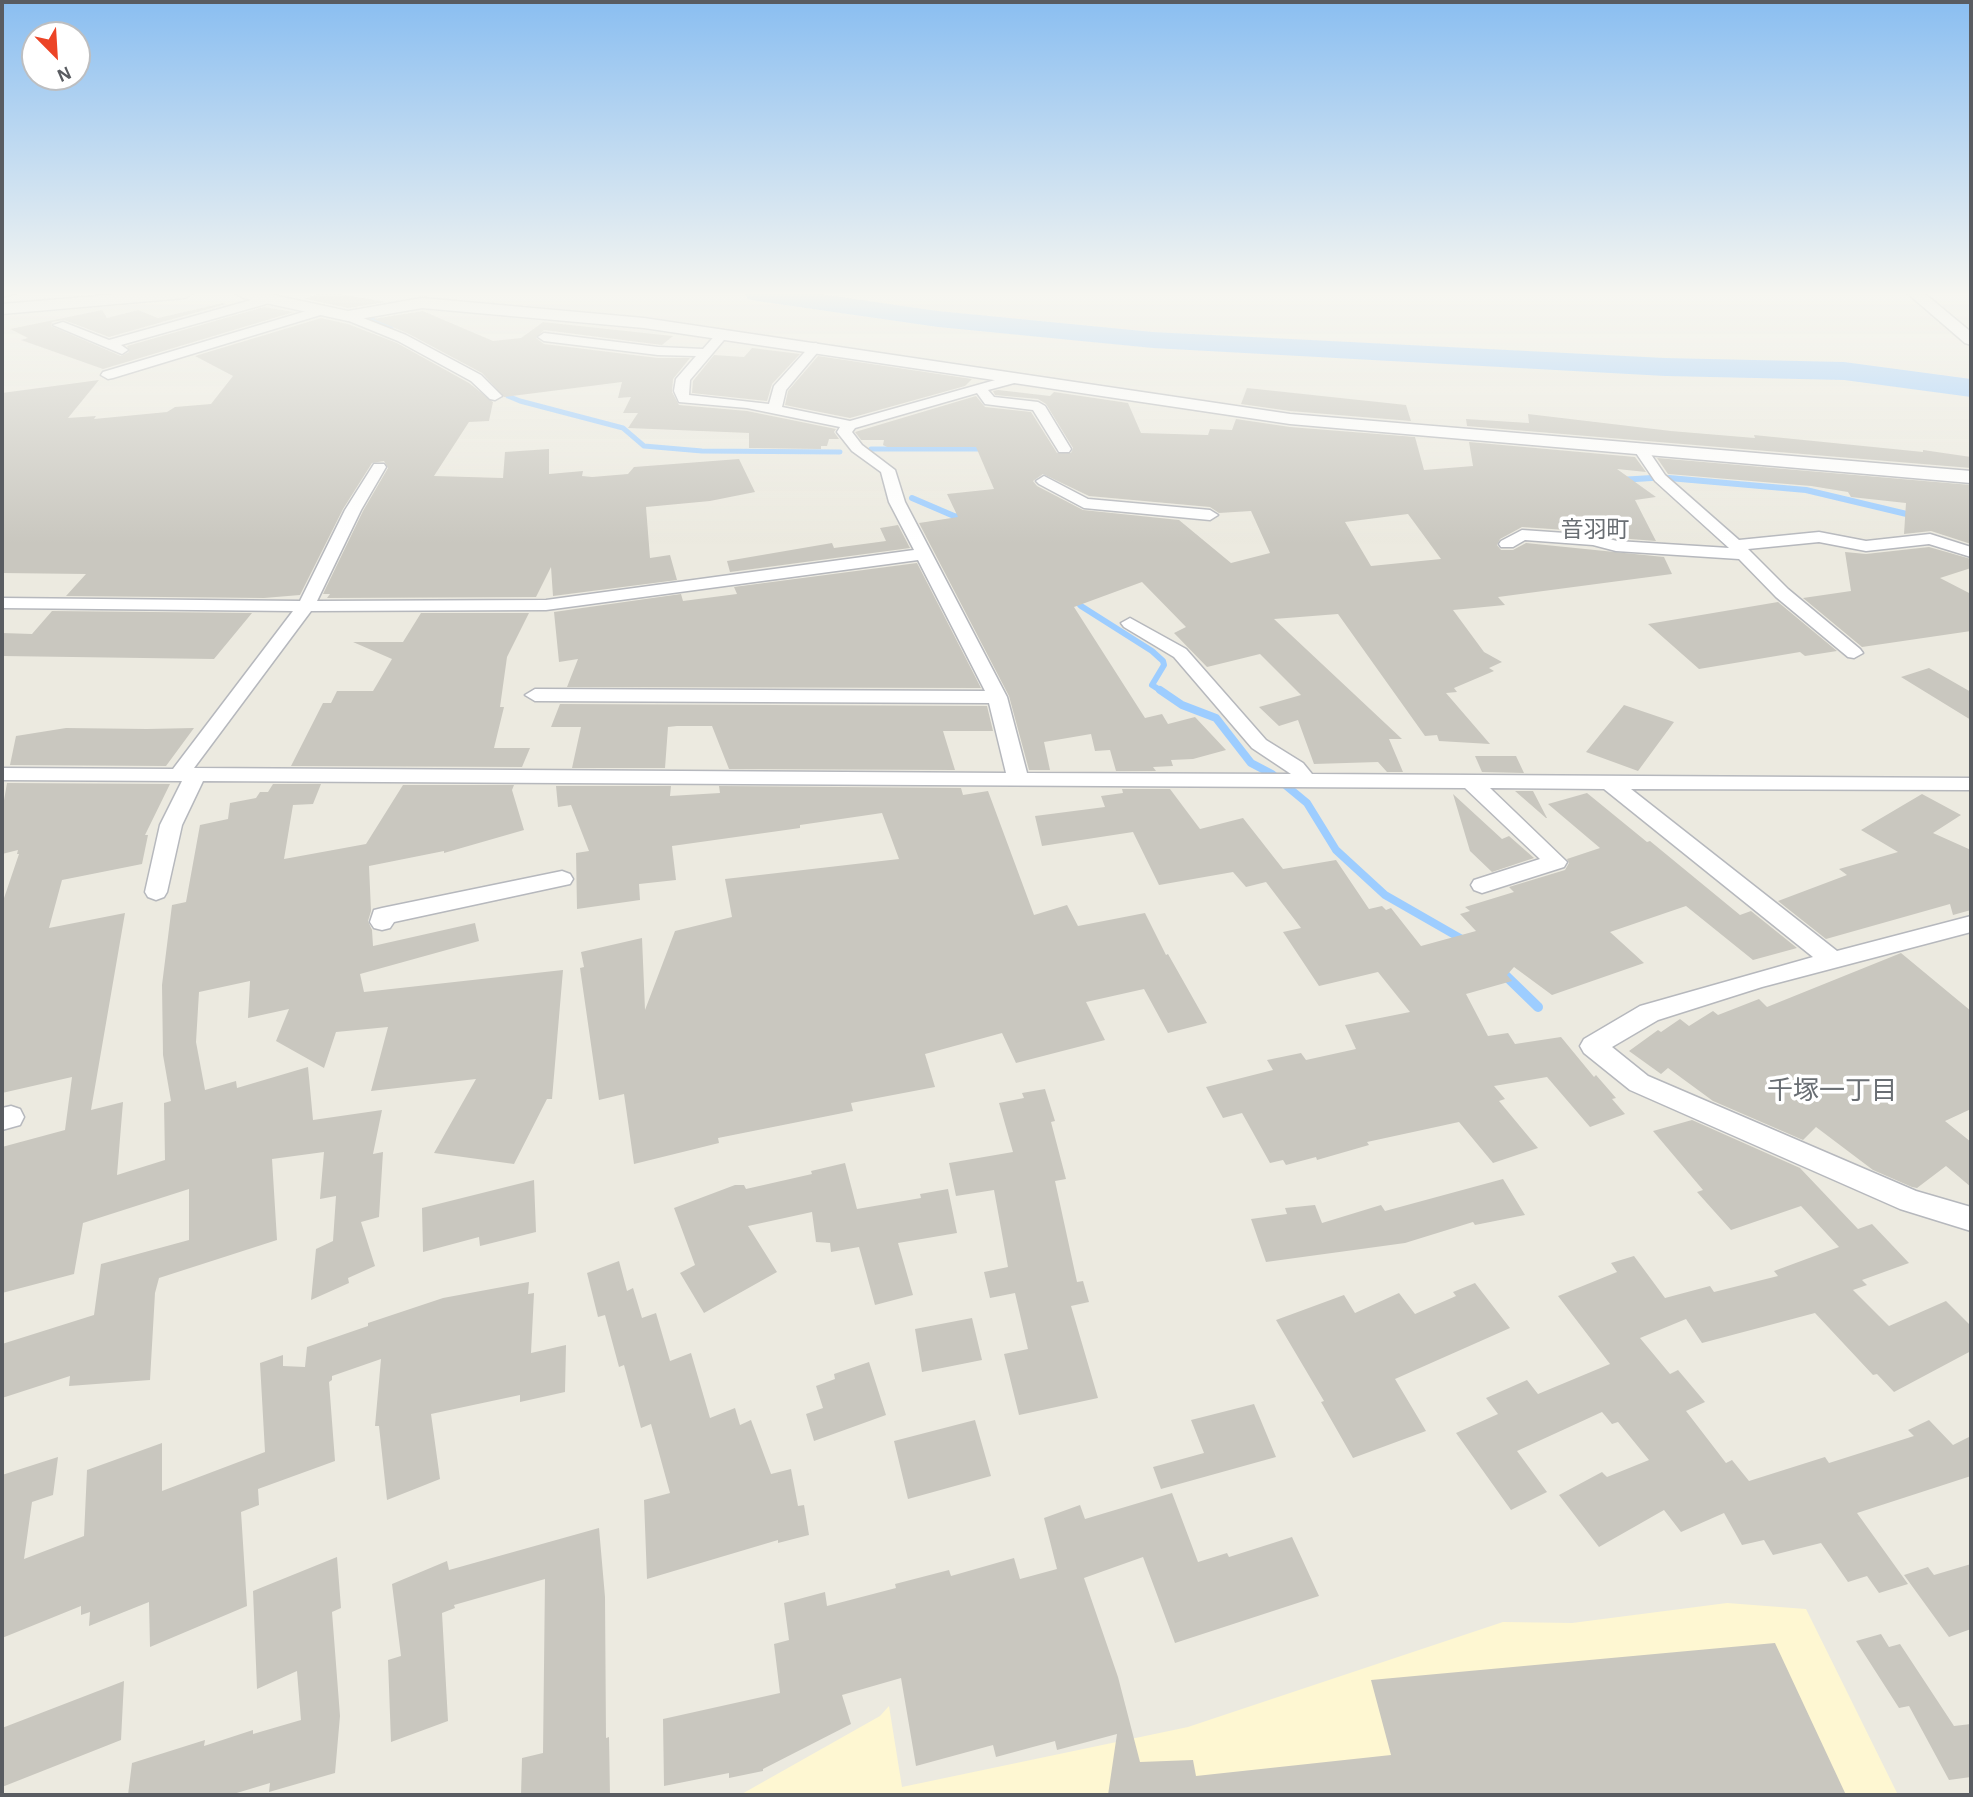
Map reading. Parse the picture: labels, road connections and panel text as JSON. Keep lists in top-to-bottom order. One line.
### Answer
{"districts":["音羽町","千塚一丁目"],"north":"bottom right"}
